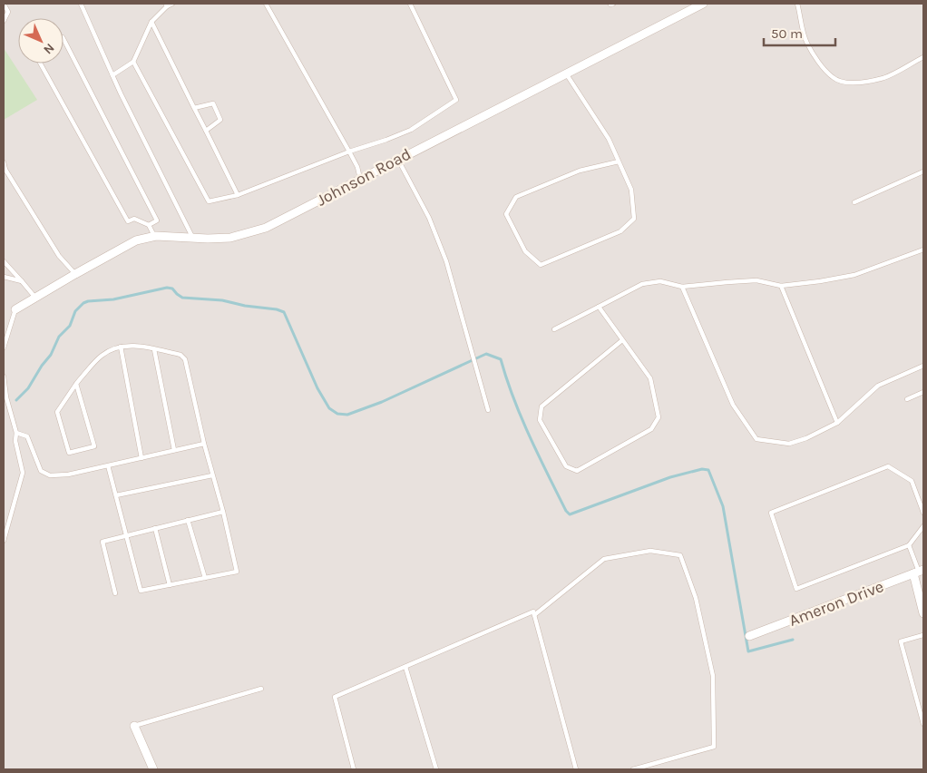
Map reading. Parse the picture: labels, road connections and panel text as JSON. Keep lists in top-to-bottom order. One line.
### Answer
{"streets":{"street":["Johnson Road","Ameron Drive"]},"scale_bar":"50 m","north":"bottom right"}
